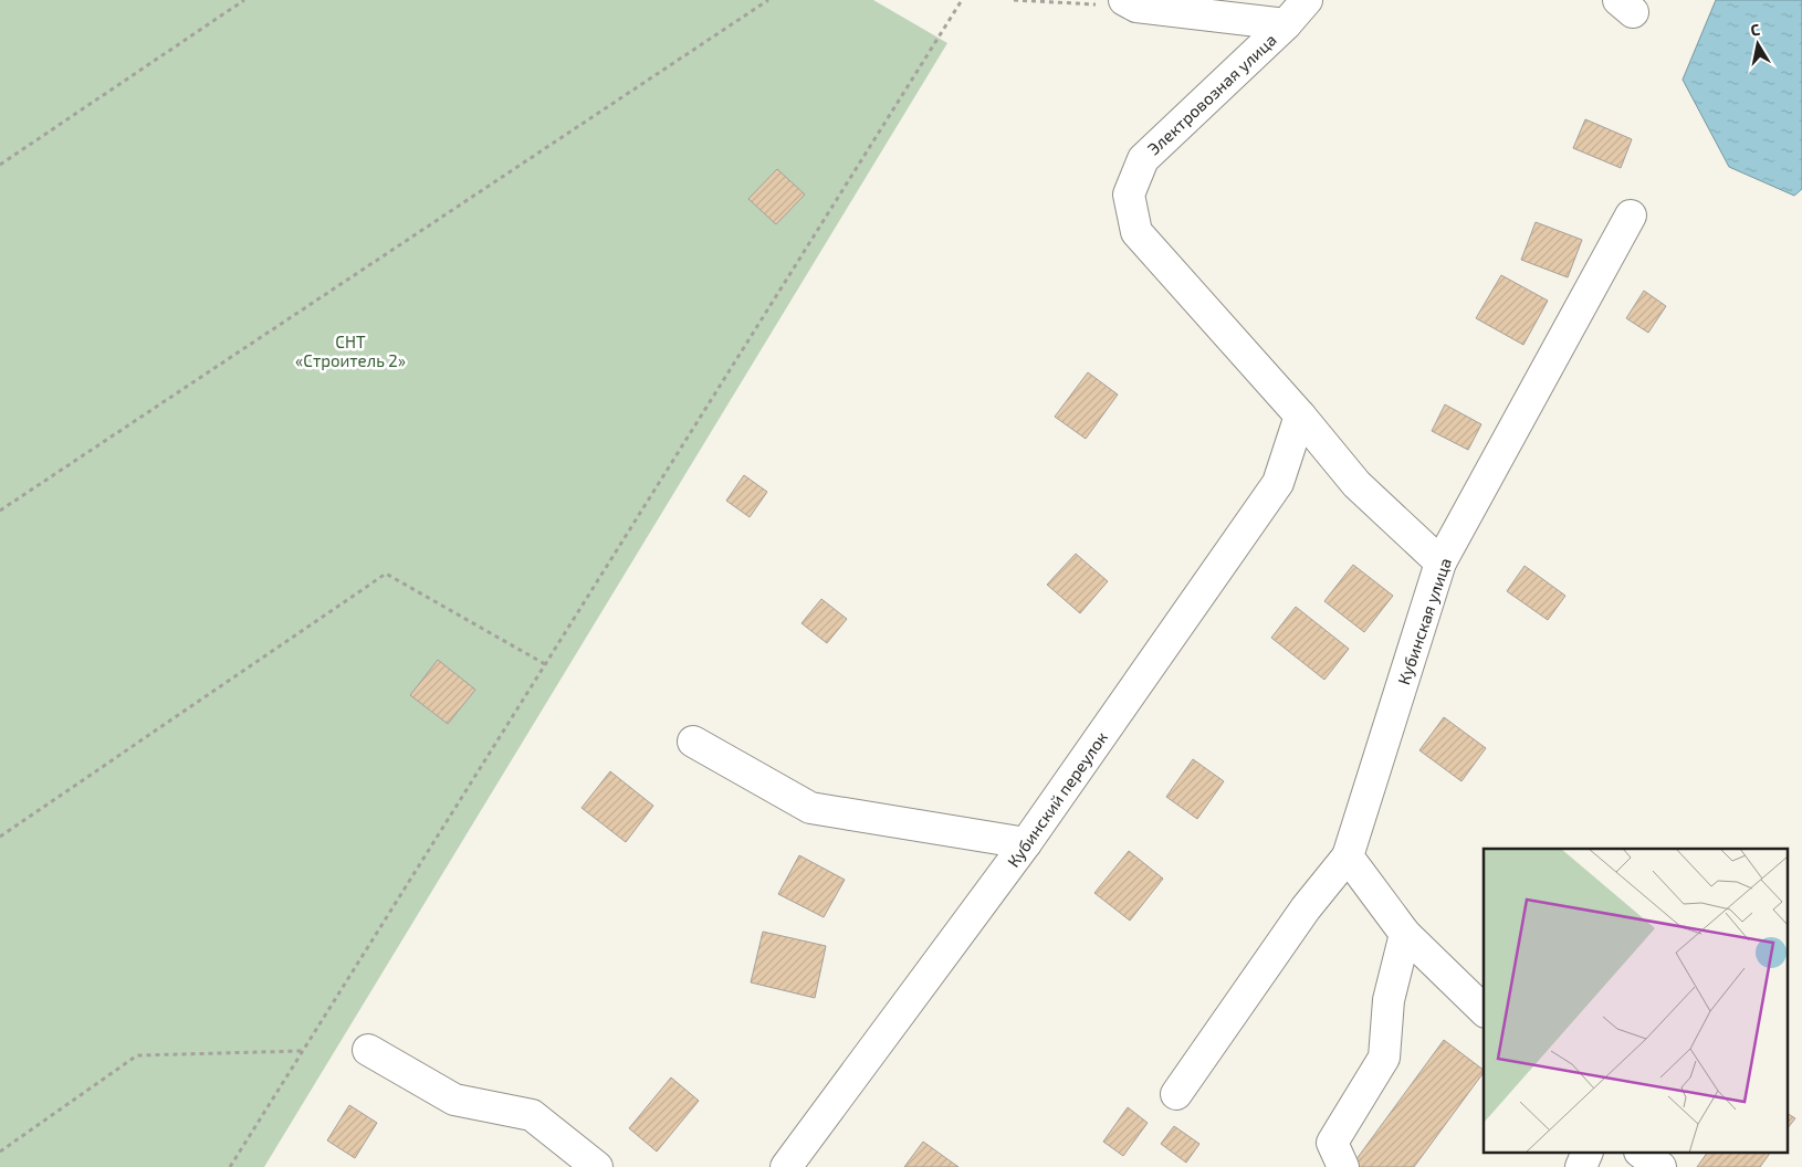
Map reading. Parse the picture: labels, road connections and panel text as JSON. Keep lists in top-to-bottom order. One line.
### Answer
{"streets":{"street":["Электровозная улица","Кубинская улица","Кубинский переулок"]},"crossings":[["Электровозная улица","Кубинский переулок"]],"parks":["СНТ «Строитель 2»"],"north":"top"}
